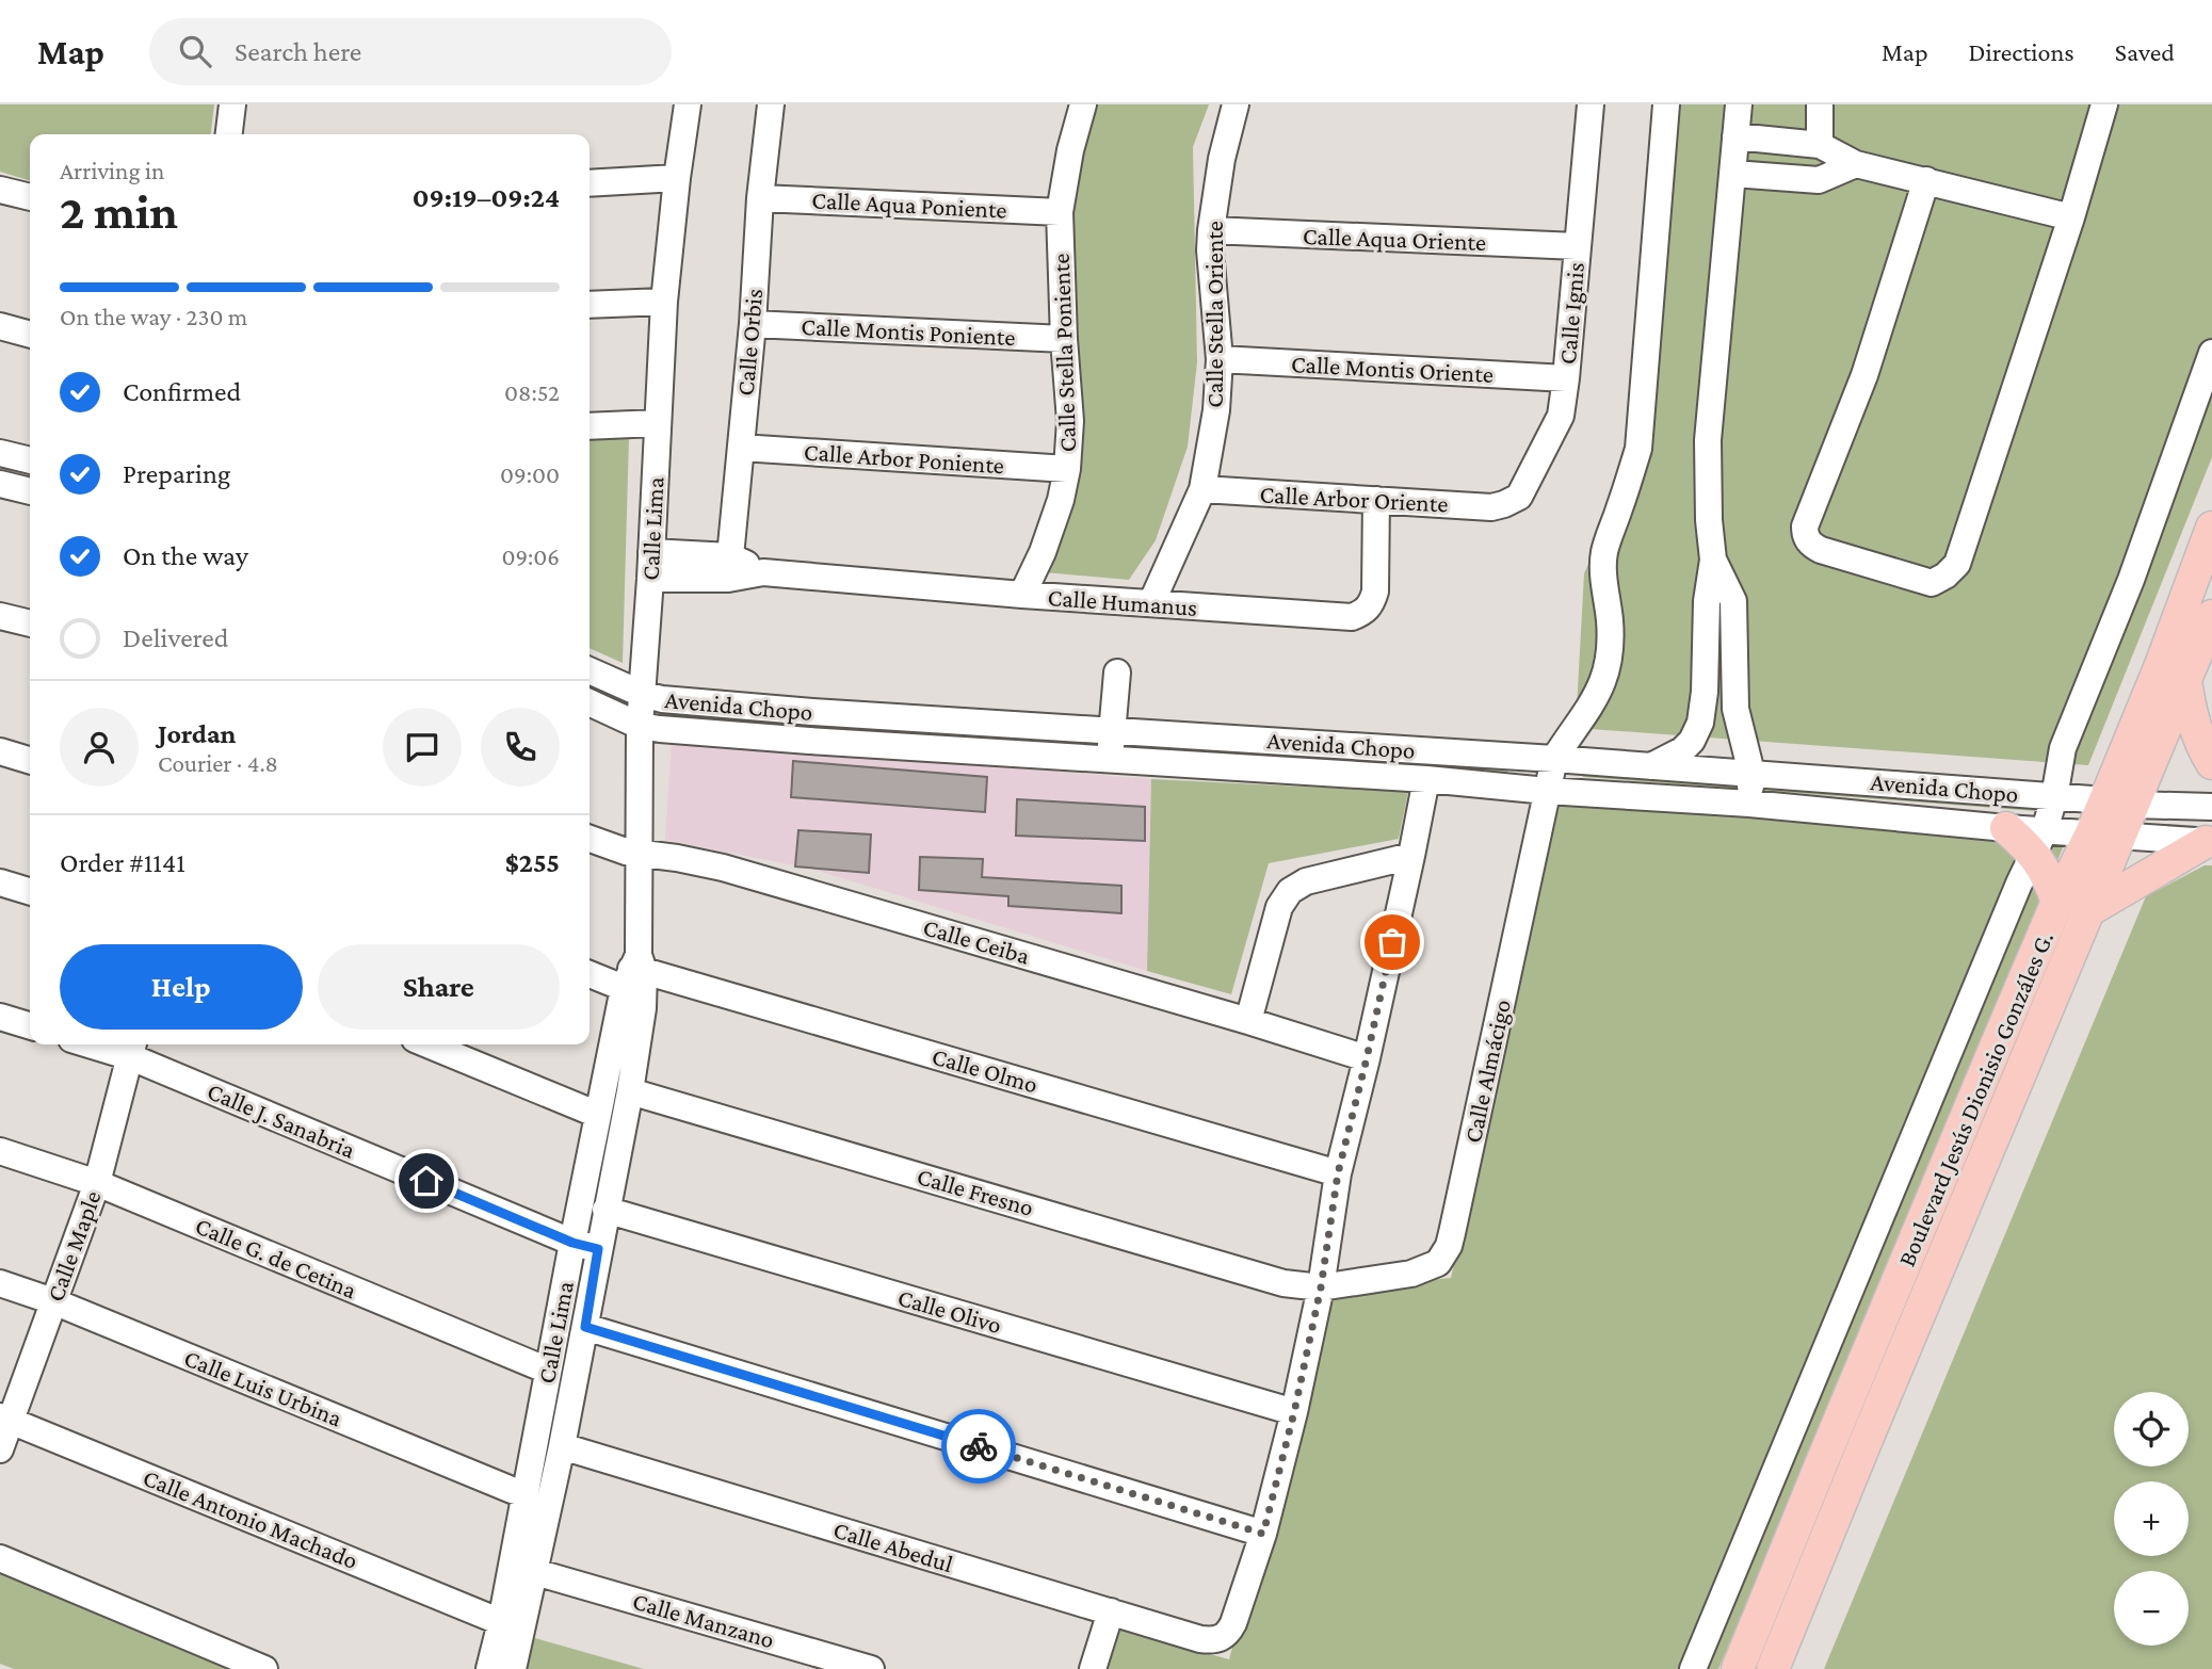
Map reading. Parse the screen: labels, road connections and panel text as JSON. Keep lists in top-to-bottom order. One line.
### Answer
{"streets":{"main road":["Boulevard Jesús Dionisio Gonzáles G."],"street":["Calle Aqua Poniente","Calle Aqua Oriente","Calle Ignis","Calle Stella Oriente","Calle Montis Poniente","Calle Orbis","Calle Stella Poniente","Calle Montis Oriente","Calle Arbor Poniente","Calle Arbor Oriente","Calle Lima","Calle Humanus","Avenida Chopo","Calle Ceiba","Calle Olmo","Calle Almácigo","Calle J. Sanabria","Calle Fresno","Calle Maple","Calle G. de Cetina","Calle Olivo","Calle Luis Urbina","Calle Antonio Machado","Calle Abedul","Calle Manzano"]},"crossings":[["Calle Aqua Poniente","Calle Orbis"],["Calle Aqua Poniente","Calle Stella Poniente"],["Calle Aqua Oriente","Calle Ignis"],["Calle Aqua Oriente","Calle Stella Oriente"],["Calle Ignis","Calle Montis Oriente"],["Calle Ignis","Calle Arbor Oriente"],["Calle Stella Oriente","Calle Montis Oriente"],["Calle Stella Oriente","Calle Arbor Oriente"],["Calle Stella Oriente","Calle Humanus"],["Calle Montis Poniente","Calle Orbis"],["Calle Montis Poniente","Calle Stella Poniente"],["Calle Orbis","Calle Arbor Poniente"],["Calle Orbis","Calle Humanus"],["Calle Stella Poniente","Calle Arbor Poniente"],["Calle Stella Poniente","Calle Humanus"],["Calle Arbor Oriente","Calle Humanus"],["Calle Lima","Calle Humanus"],["Calle Lima","Avenida Chopo"],["Calle Lima","Calle Ceiba"],["Calle Lima","Calle Olmo"],["Calle Lima","Calle J. Sanabria"],["Calle Lima","Calle Fresno"],["Calle Lima","Calle G. de Cetina"],["Calle Lima","Calle Olivo"],["Calle Lima","Calle Luis Urbina"],["Calle Lima","Calle Antonio Machado"],["Calle Lima","Calle Abedul"],["Calle Lima","Calle Manzano"],["Avenida Chopo","Calle Almácigo"],["Avenida Chopo","Boulevard Jesús Dionisio Gonzáles G."],["Calle Almácigo","Calle Fresno"],["Calle J. Sanabria","Calle Maple"],["Calle Maple","Calle G. de Cetina"],["Calle Maple","Calle Luis Urbina"],["Calle Maple","Calle Antonio Machado"]],"page":{"header":"Map","search":"Search here","nav":["Map","Directions","Saved"],"heading":["2 min","Arriving in","09:19–09:24"],"panel":["Jordan","Courier · 4.8","Order #1141","$255"],"bar":"On the way · 230 m","list":[["Confirmed","08:52"],["Preparing","09:00"],["On the way","09:06"],"Delivered"],"buttons":["Help","Share"],"map_buttons":["+","−"]}}
